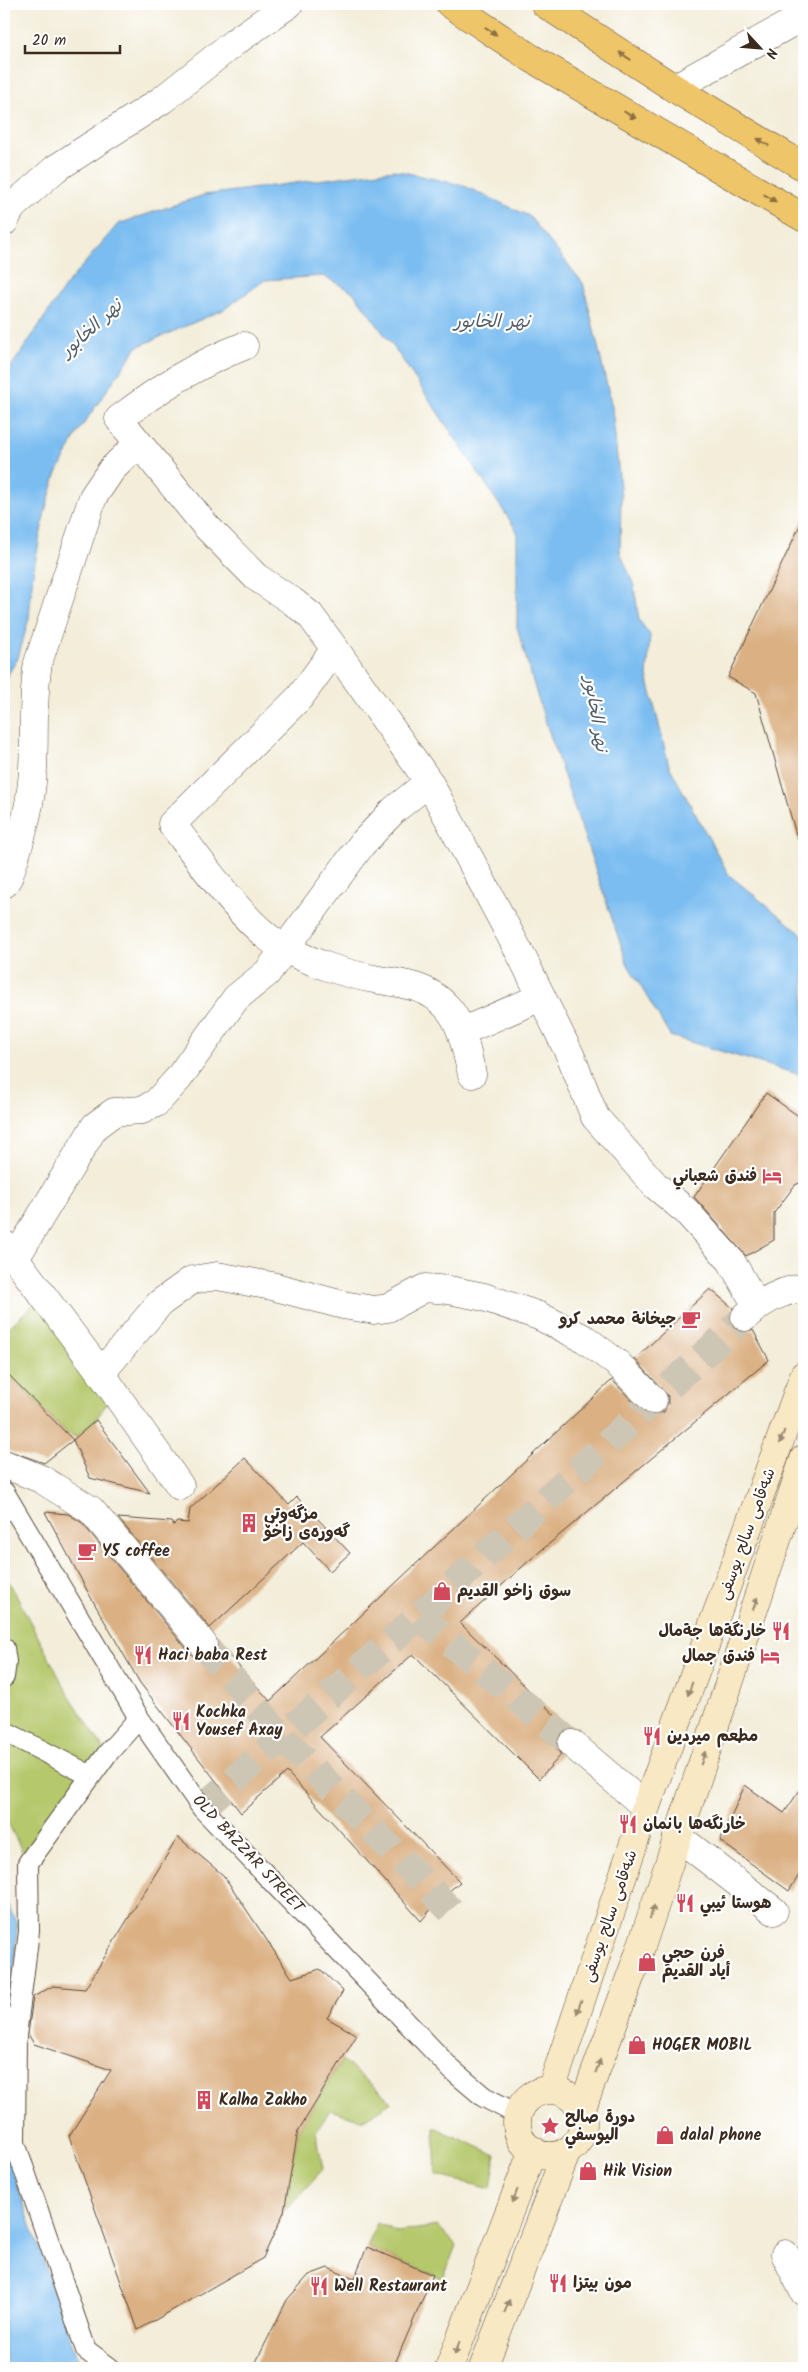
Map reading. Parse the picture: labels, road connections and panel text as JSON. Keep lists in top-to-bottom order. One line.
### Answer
{"streets":{"main road":["شەقامی سالح یوسفی"],"street":["OLD BAZZAR STREET"]},"crossings":[["شەقامی سالح یوسفی","OLD BAZZAR STREET"]],"water":["نهر الخابور"],"places":{"hotel":["فندق شعباني","فندق جمال"],"cafe":["جيخانة محمد كرو","Y5 coffee"],"building":["مزگەوتی گەورەی زاخۆ","Kalha Zakho"],"shop":["سوق زاخو القديم","فرن حجي أياد القديم","HOGER MOBIL","dalal phone","Hik Vision"],"restaurant":["خارنگةها جةمال","Haci baba Rest","Kochka Yousef Axay","مطعم ميردين","خارنگەها بانمان","هوستا ئيبي","مون بيتزا","Well Restaurant"],"place":["دورة صالح اليوسفي"]},"scale_bar":"20 m","north":"bottom right"}
